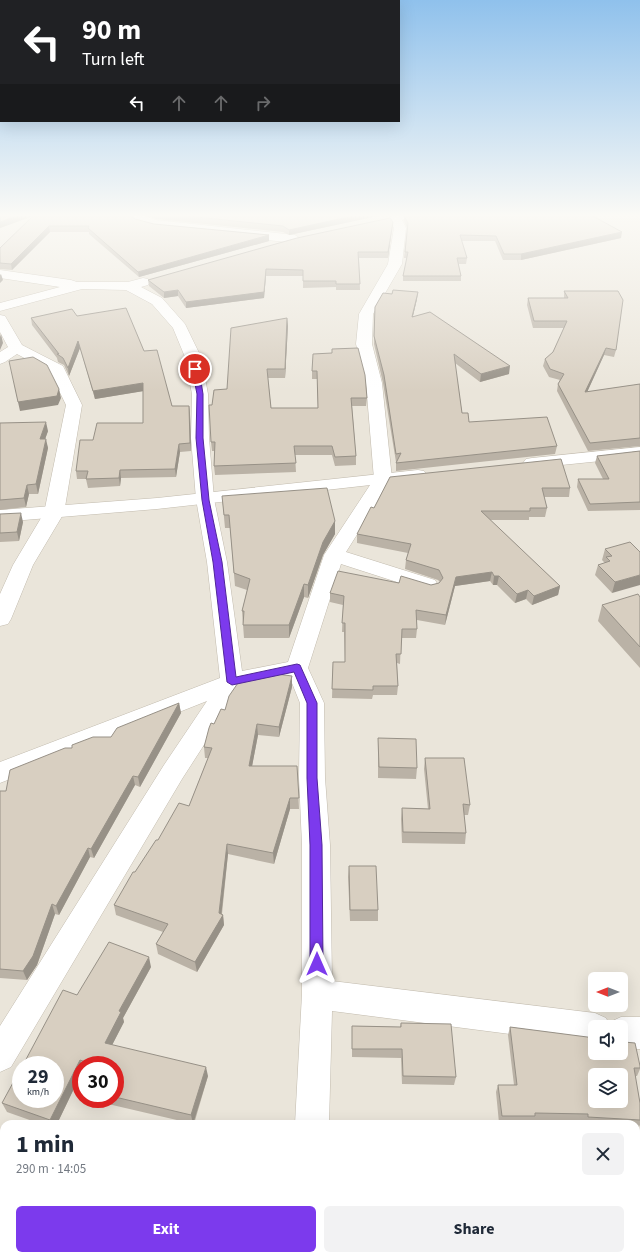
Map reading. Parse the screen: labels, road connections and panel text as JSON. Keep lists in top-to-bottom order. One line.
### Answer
{"north":"left","page":{"turn":["90 m","Turn left"],"speed":"29 km/h","limit":"30","heading":["1 min","290 m · 14:05"],"buttons":["Exit","Share"]}}
